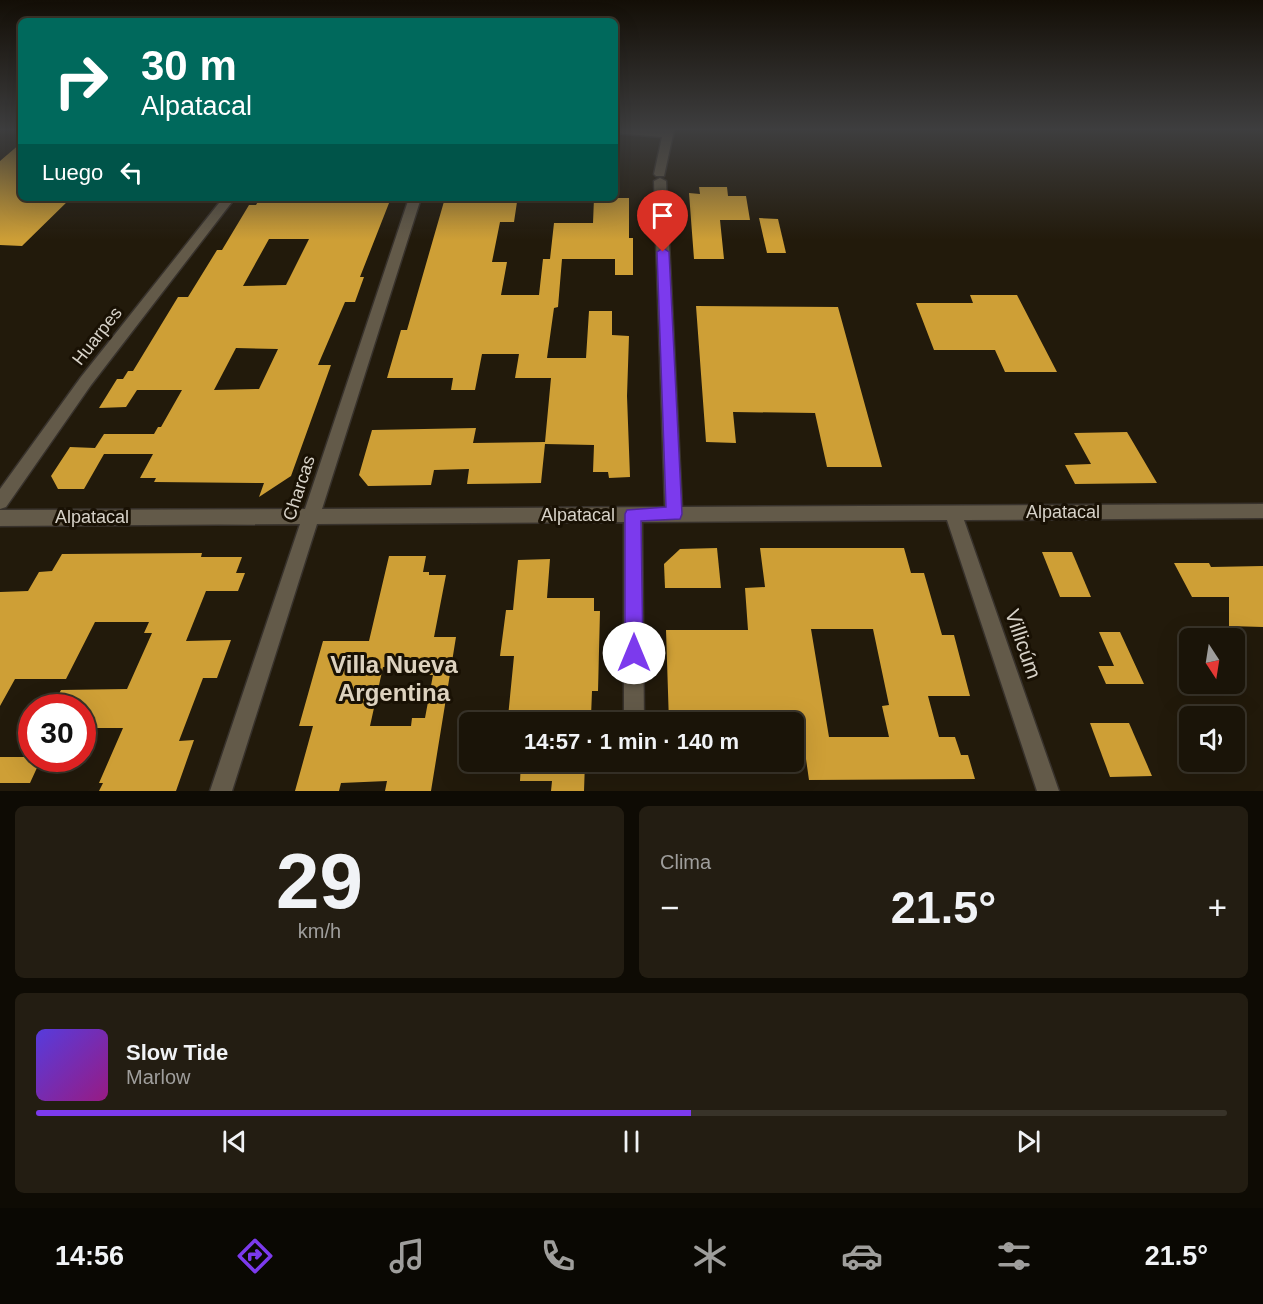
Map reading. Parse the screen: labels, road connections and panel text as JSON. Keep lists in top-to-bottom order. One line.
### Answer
{"streets":{"street":["Huarpes","Charcas","Alpatacal","Villicúm"]},"crossings":[["Charcas","Alpatacal"],["Alpatacal","Villicúm"]],"districts":["Villa Nueva Argentina"],"north":"bottom","page":{"turn":["30 m","Alpatacal"],"then":"Luego","limit":"30","trip":"14:57 · 1 min · 140 m","tile":[["29","km/h"],"Clima"],"heat":["−","21.5°","+"],"song":["Slow Tide","Marlow"],"tabs":["14:56","21.5°"]}}
